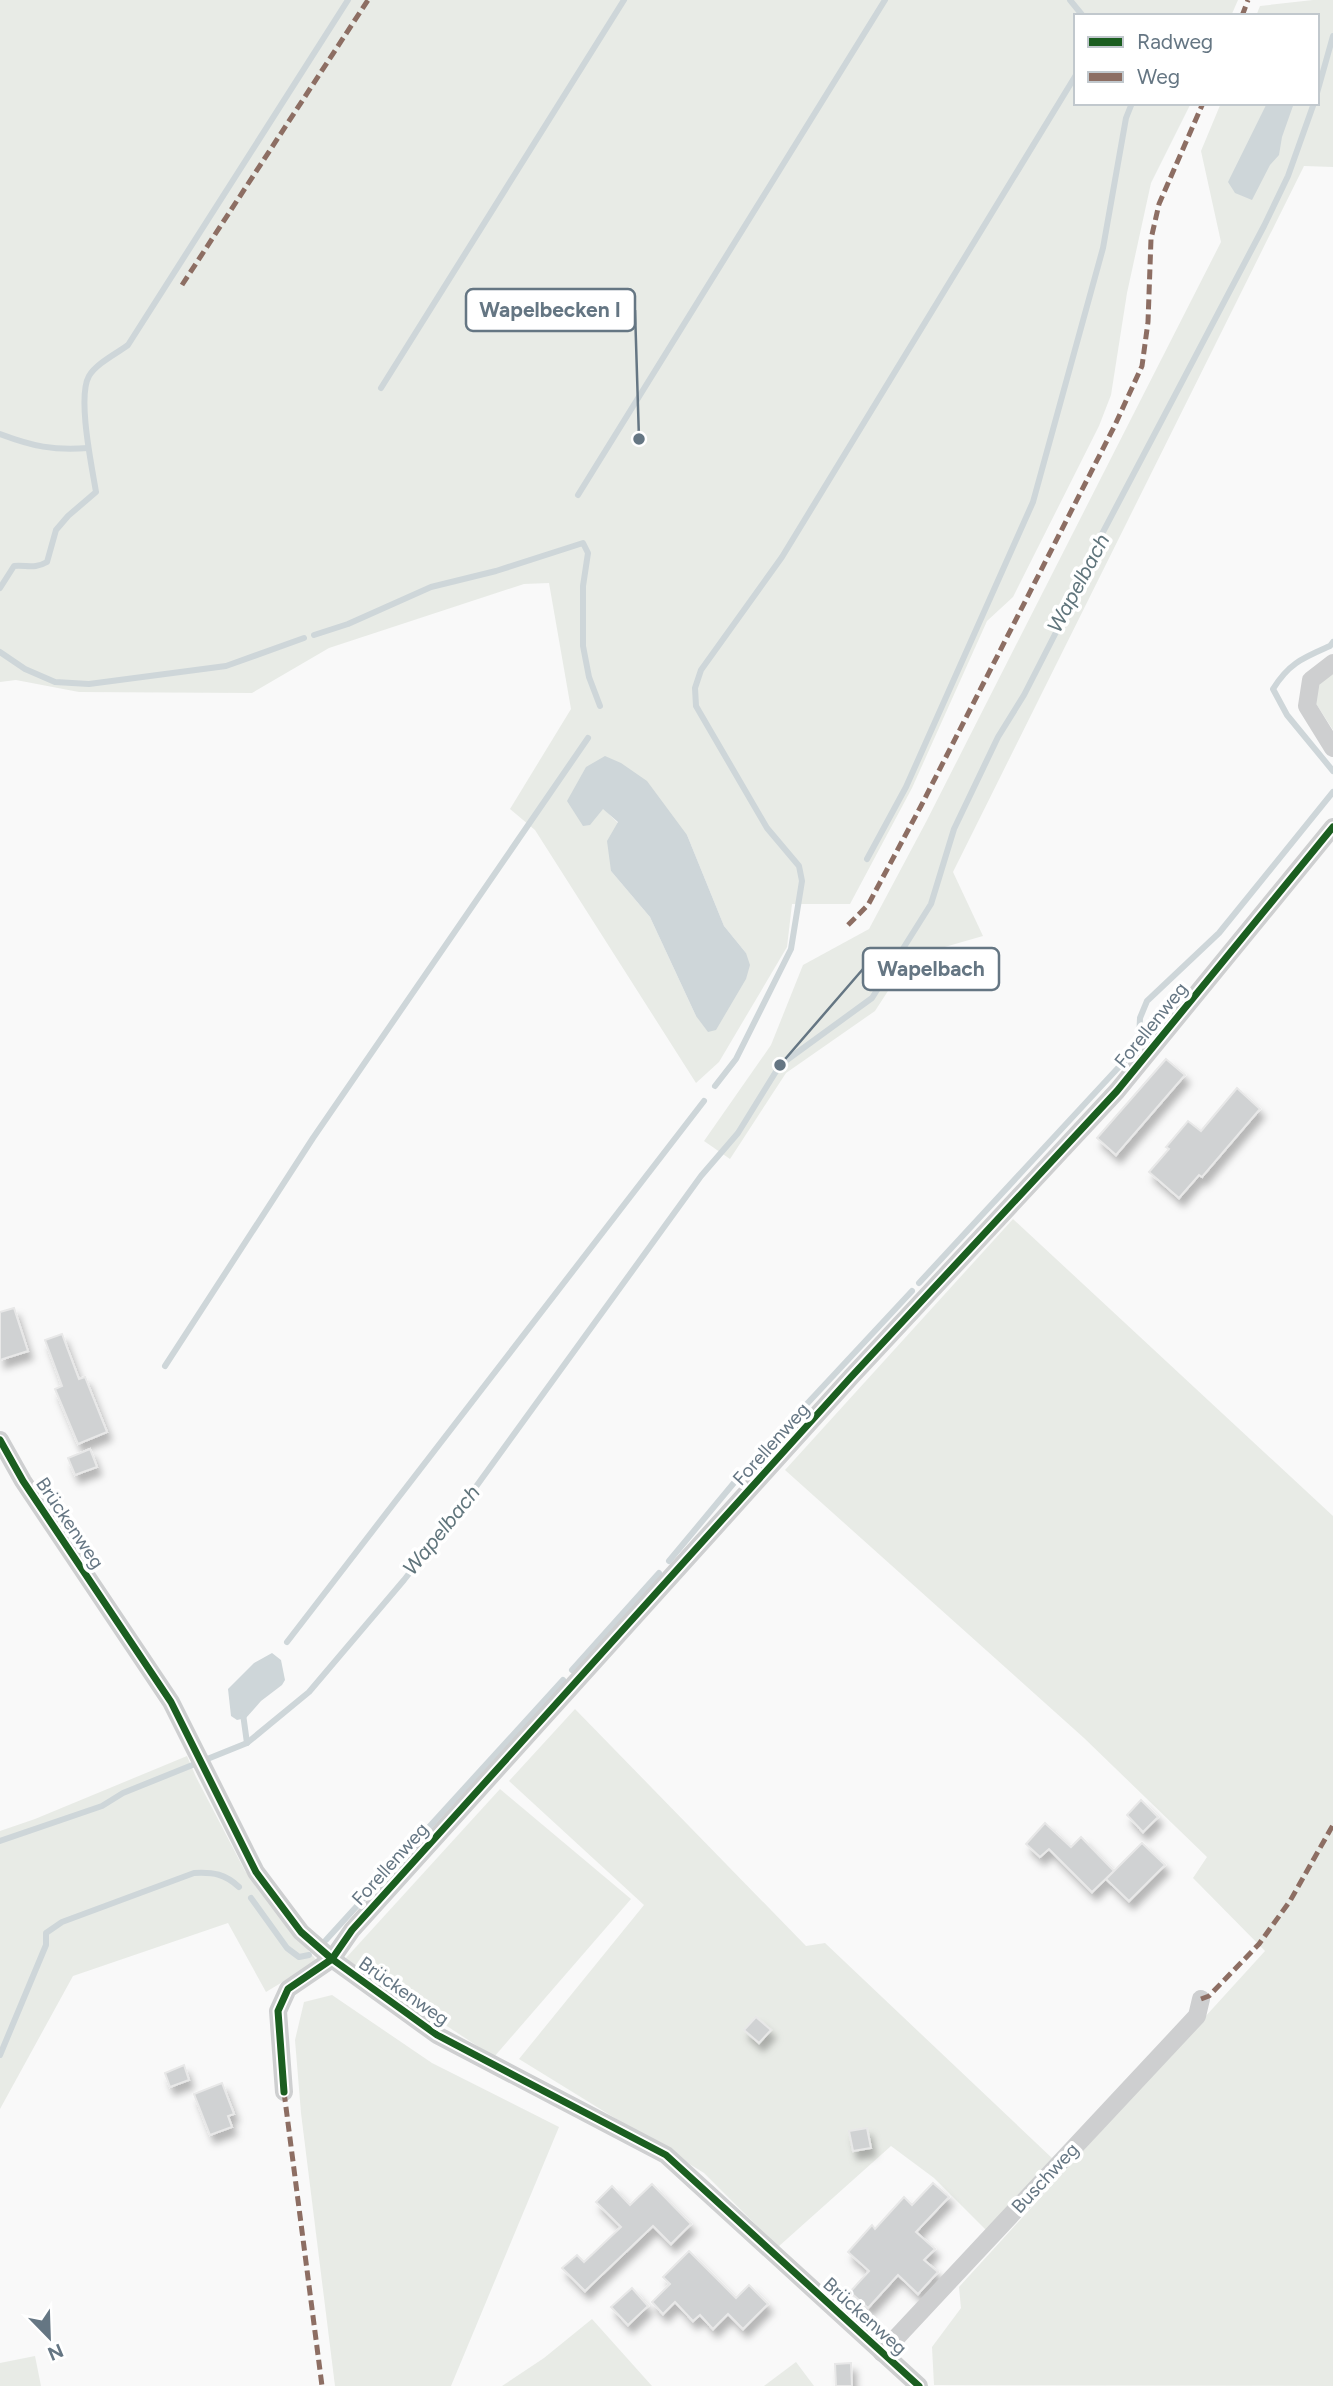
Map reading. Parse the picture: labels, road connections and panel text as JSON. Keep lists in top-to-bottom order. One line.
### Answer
{"streets":{"street":["Forellenweg","Brückenweg","Buschweg"]},"crossings":[["Forellenweg","Brückenweg"],["Brückenweg","Buschweg"]],"water":["Wapelbach"],"places":["Wapelbecken I","Wapelbach"],"legend":["Radweg","Weg"],"north":"bottom right"}
